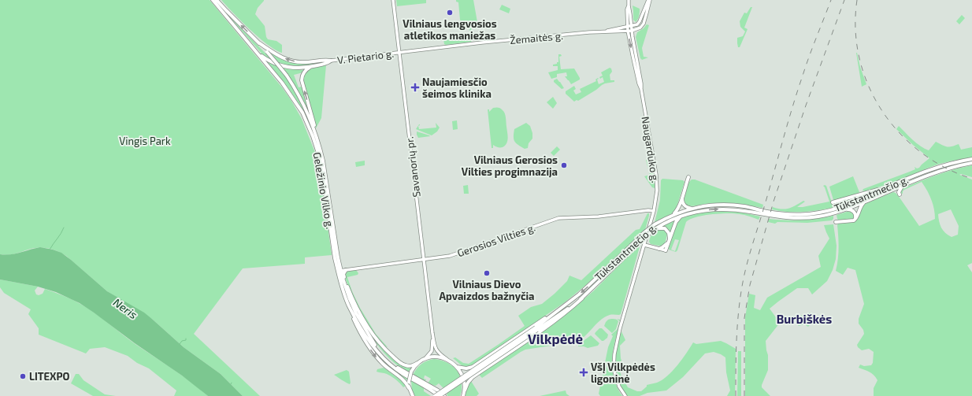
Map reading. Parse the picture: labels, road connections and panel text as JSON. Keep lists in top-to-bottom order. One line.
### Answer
{"streets":{"highway":["Geležinio Vilko g.","Tūkstantmečio g."],"main road":["Žemaitės g.","V. Pietario g.","Naugarduko g.","Savanorių pr.","Gerosios Vilties g."]},"crossings":[["Žemaitės g.","V. Pietario g."],["Žemaitės g.","Naugarduko g."],["Žemaitės g.","Savanorių pr."],["V. Pietario g.","Savanorių pr."],["Naugarduko g.","Gerosios Vilties g."],["Savanorių pr.","Gerosios Vilties g."],["Geležinio Vilko g.","Gerosios Vilties g."]],"districts":["Burbiškės","Vilkpėdė"],"water":["Neris"],"parks":["Vingis Park"],"places":{"other":["Vilniaus lengvosios atletikos maniežas","Vilniaus Gerosios Vilties progimnazija","Vilniaus Dievo Apvaizdos bažnyčia","LITEXPO"],"health":["Naujamiesčio šeimos klinika","VšĮ Vilkpėdės ligoninė"]}}
